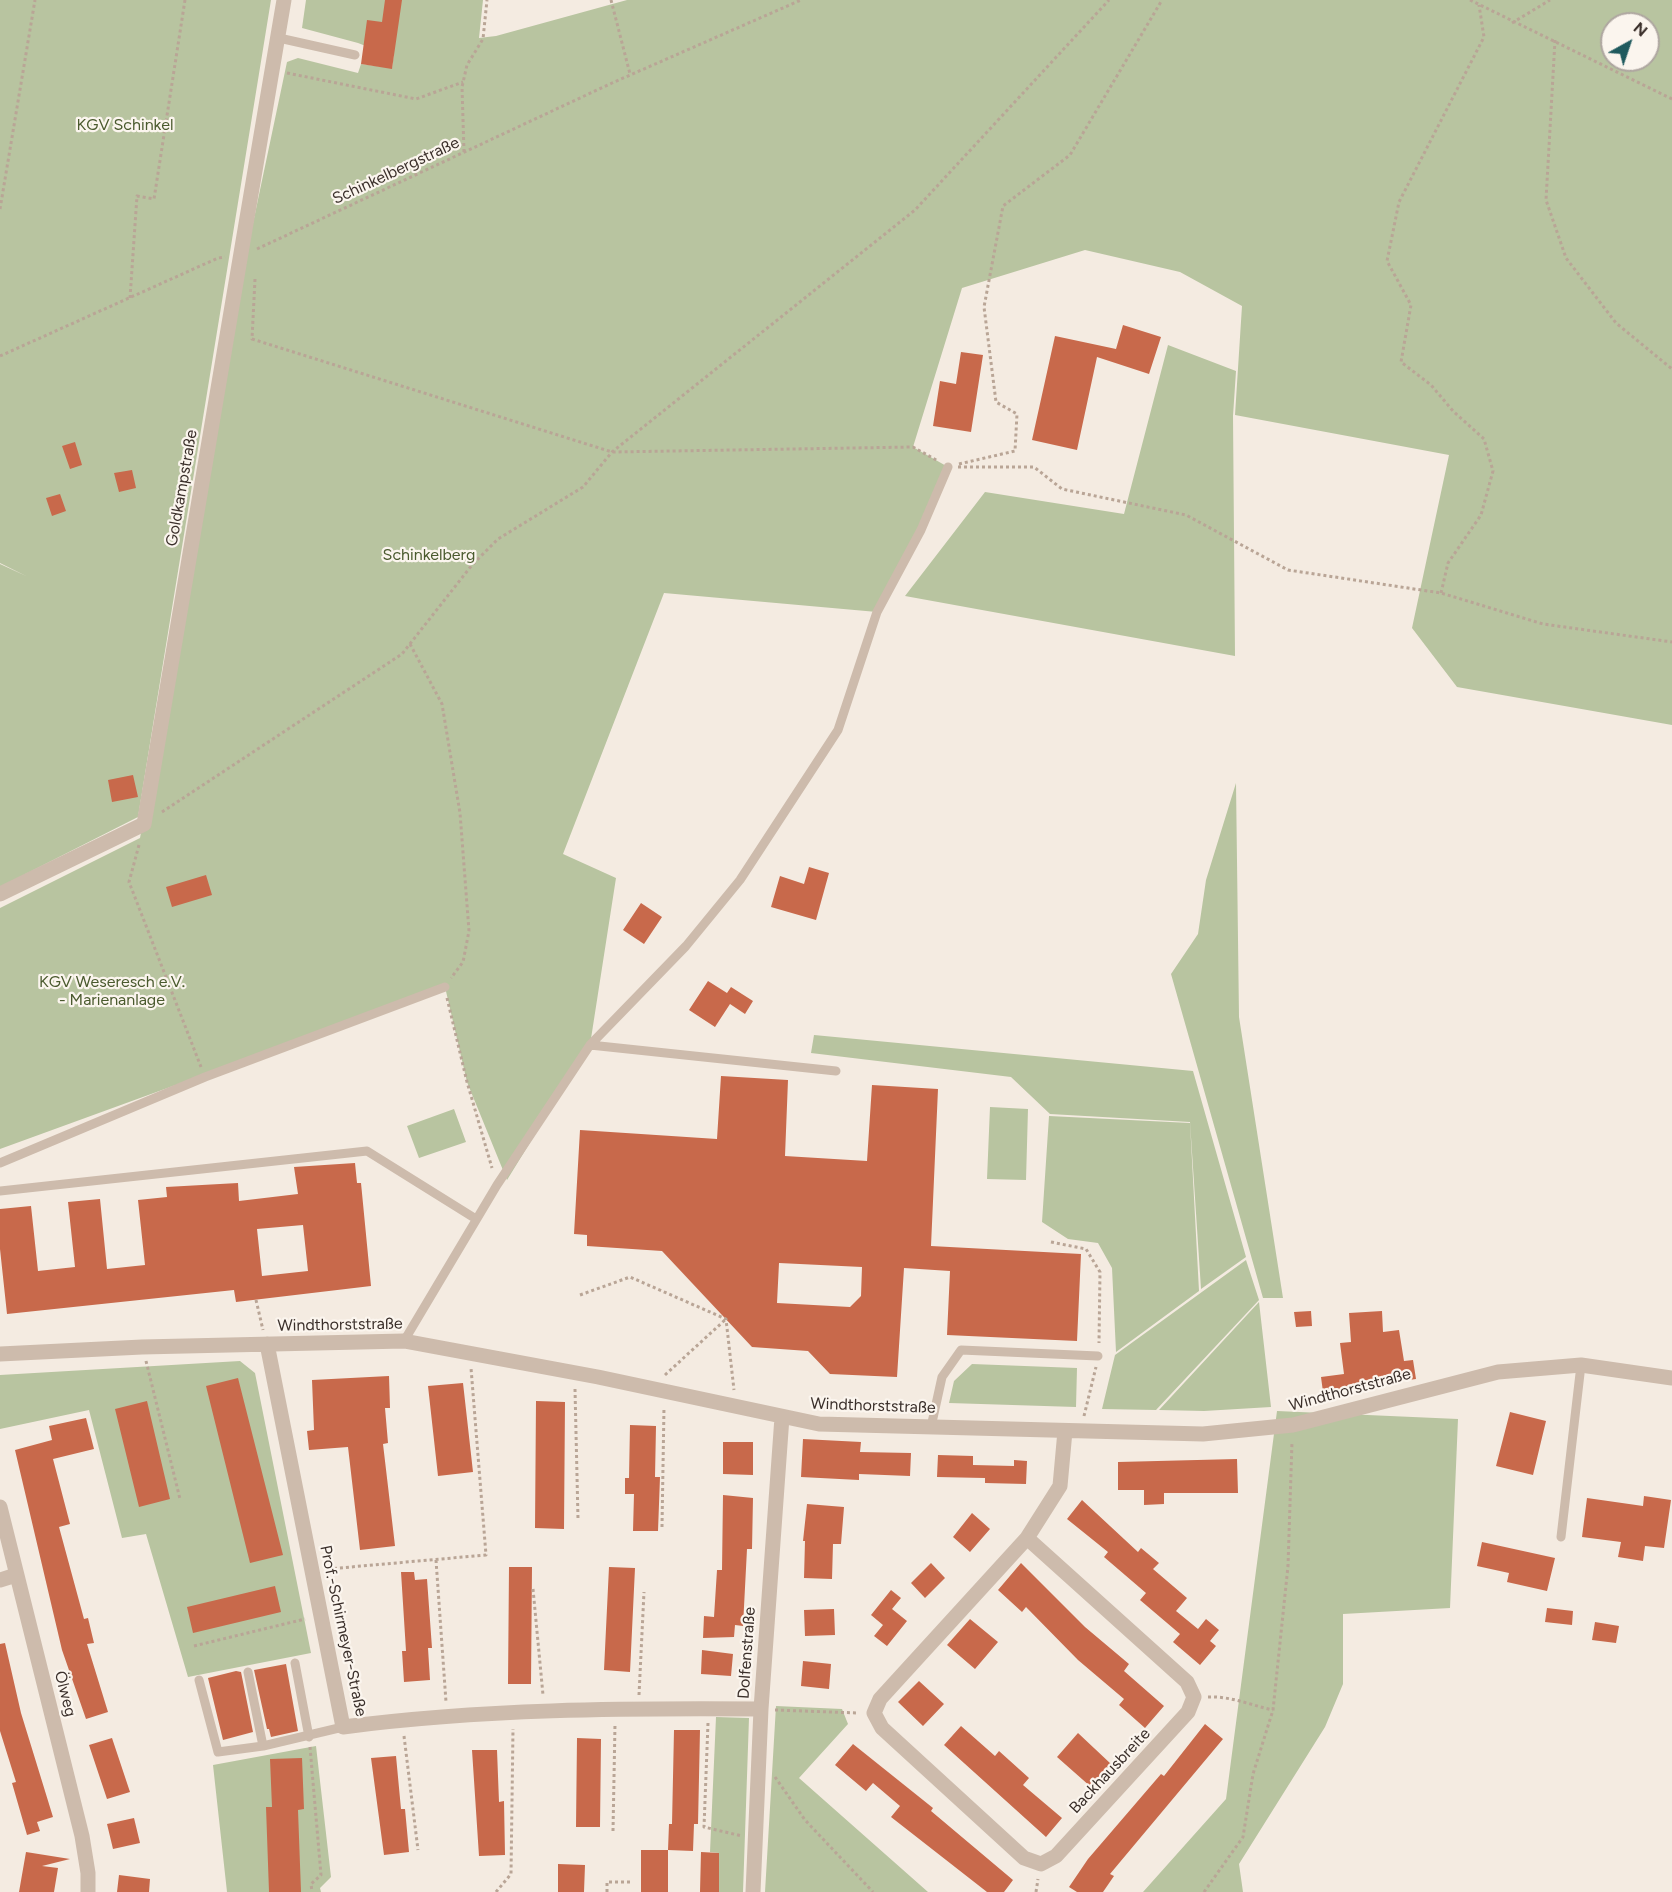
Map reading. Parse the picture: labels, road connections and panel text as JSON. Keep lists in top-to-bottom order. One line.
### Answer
{"streets":{"street":["Goldkampstraße","Windthorststraße","Prof.-Schirmeyer-Straße","Dolfenstraße","Ölweg","Backhausbreite"],"path":["Schinkelbergstraße"]},"crossings":[["Windthorststraße","Prof.-Schirmeyer-Straße"],["Windthorststraße","Dolfenstraße"],["Prof.-Schirmeyer-Straße","Dolfenstraße"]],"parks":["KGV Schinkel","Schinkelberg","KGV Weseresch e.V. - Marienanlage"],"north":"top right"}
